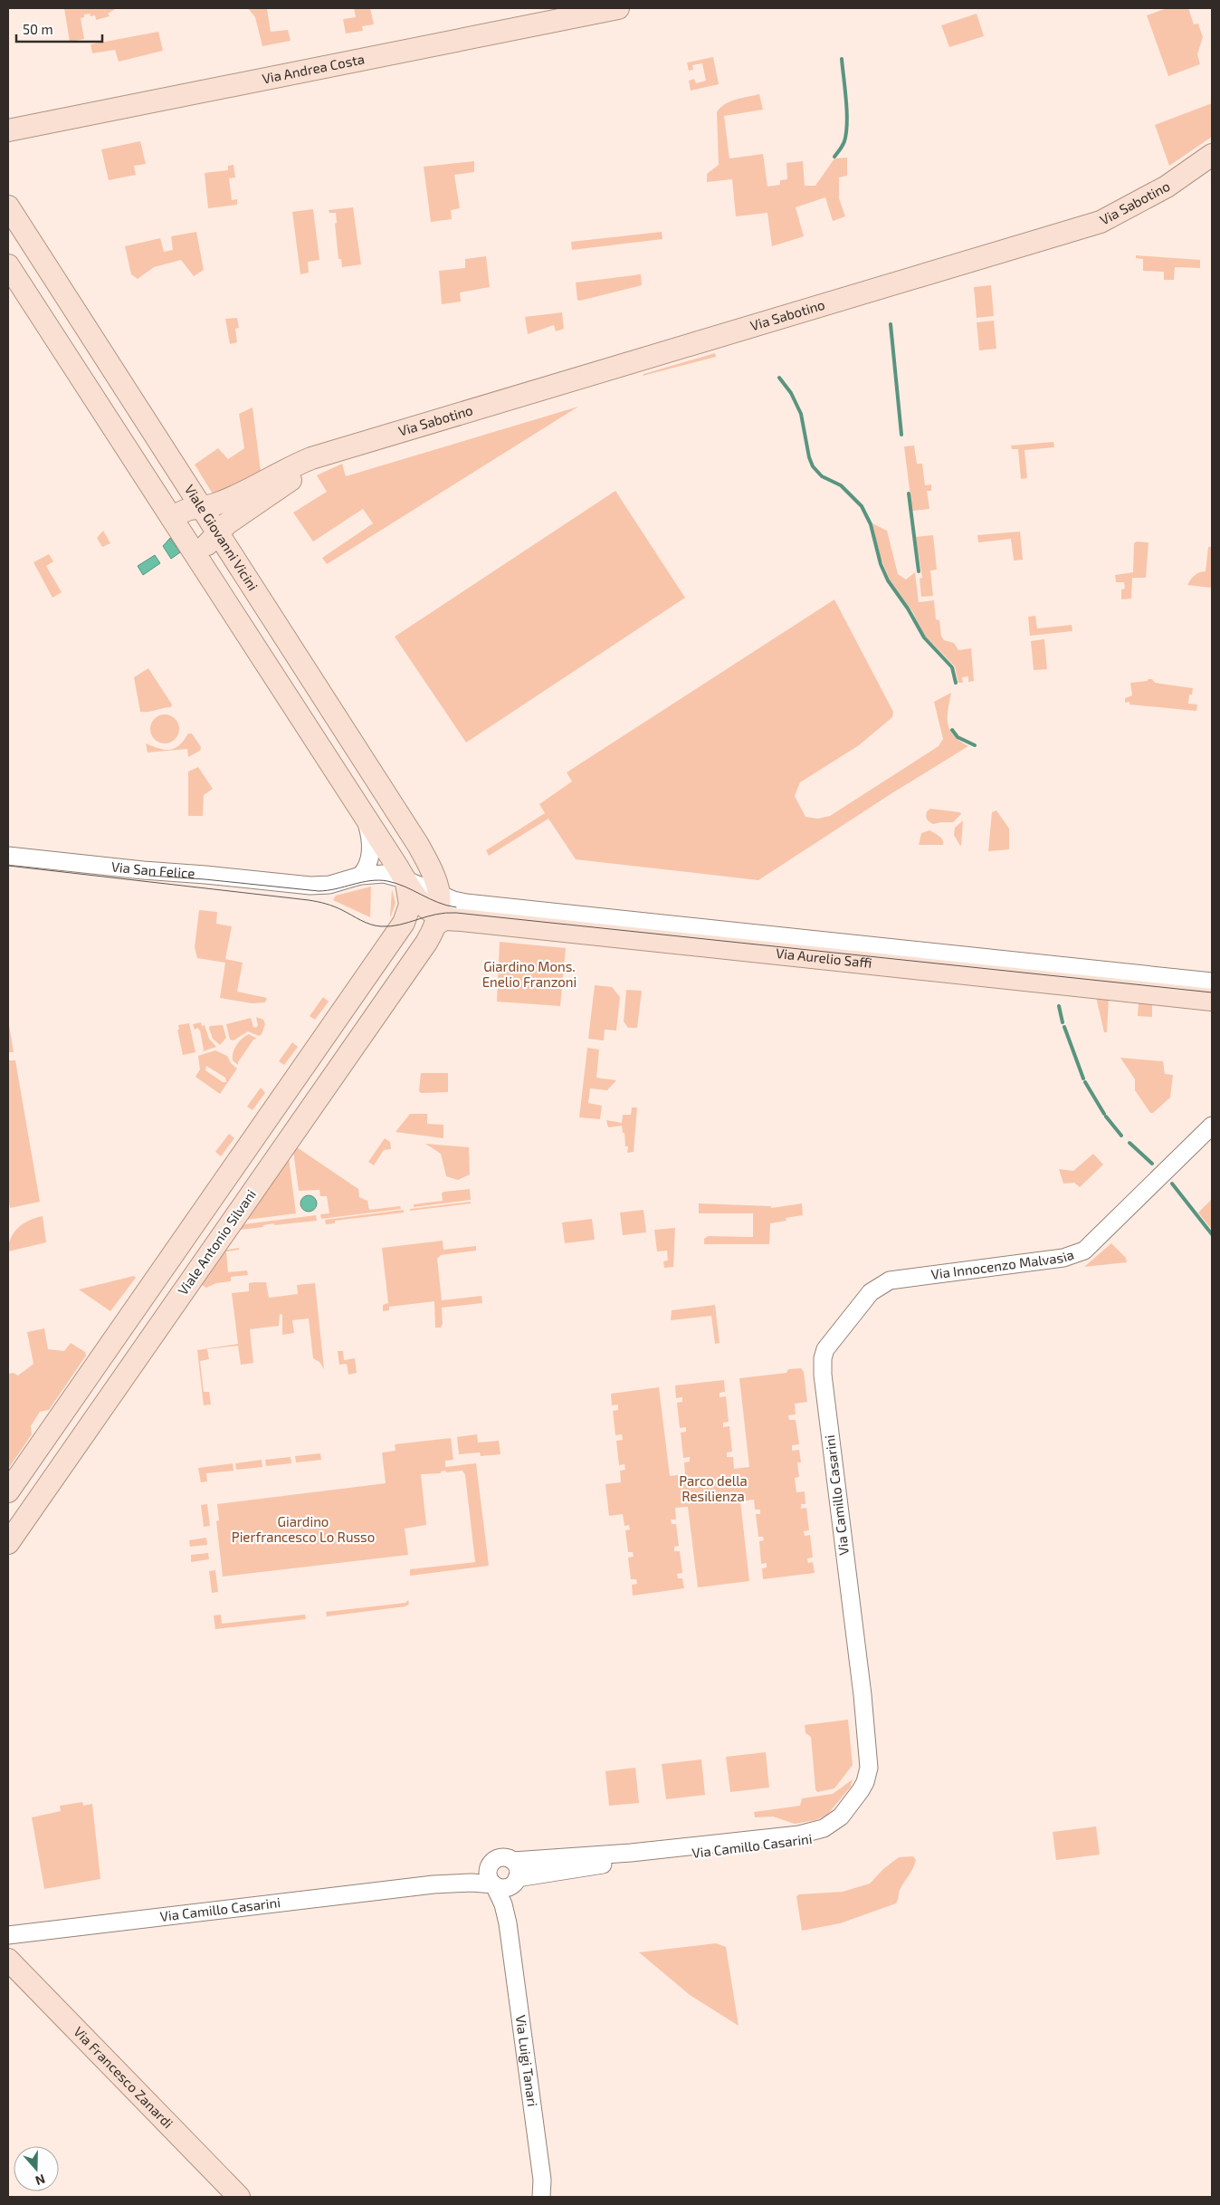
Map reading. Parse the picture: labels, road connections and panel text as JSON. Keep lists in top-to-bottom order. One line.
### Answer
{"streets":{"main road":["Via Andrea Costa","Via Sabotino","Viale Giovanni Vicini","Via Aurelio Saffi","Viale Antonio Silvani","Via Francesco Zanardi"],"street":["Via San Felice","Via Innocenzo Malvasia","Via Camillo Casarini","Via Luigi Tanari"]},"crossings":[["Via Sabotino","Viale Giovanni Vicini"],["Viale Giovanni Vicini","Via Aurelio Saffi"],["Viale Giovanni Vicini","Viale Antonio Silvani"],["Via San Felice","Via Aurelio Saffi"],["Via Aurelio Saffi","Viale Antonio Silvani"],["Via Innocenzo Malvasia","Via Camillo Casarini"],["Via Camillo Casarini","Via Luigi Tanari"]],"parks":["Giardino Mons. Enelio Franzoni","Parco della Resilienza","Giardino Pierfrancesco Lo Russo"],"scale_bar":"50 m","north":"bottom"}
